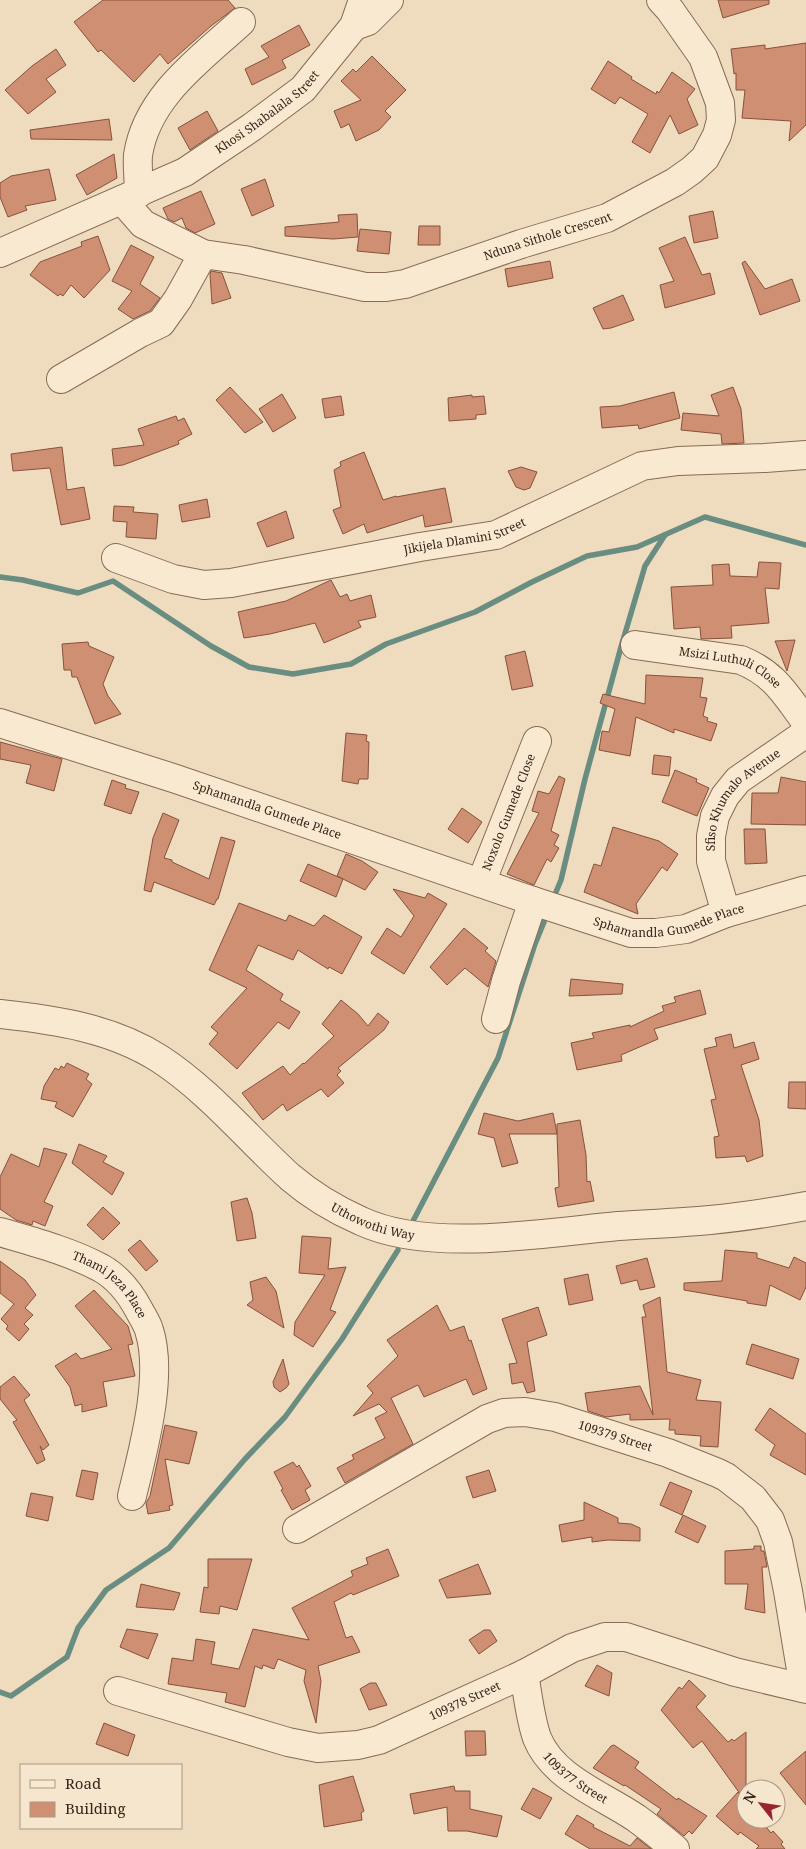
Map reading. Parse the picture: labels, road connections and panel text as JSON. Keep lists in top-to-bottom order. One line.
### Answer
{"streets":{"street":["Khosi Shabalala Street","Nduna Sithole Crescent","Jikijela Dlamini Street","Msizi Luthuli Close","Sfiso Khumalo Avenue","Sphamandla Gumede Place","Noxolo Gumede Close","Uthowothi Way","Thami Jeza Place","109379 Street","109378 Street","109377 Street"]},"crossings":[["Khosi Shabalala Street","Nduna Sithole Crescent"],["Sfiso Khumalo Avenue","Sphamandla Gumede Place"],["Sphamandla Gumede Place","Noxolo Gumede Close"],["109379 Street","109378 Street"],["109378 Street","109377 Street"]],"legend":["Road","Building"],"north":"top left"}
